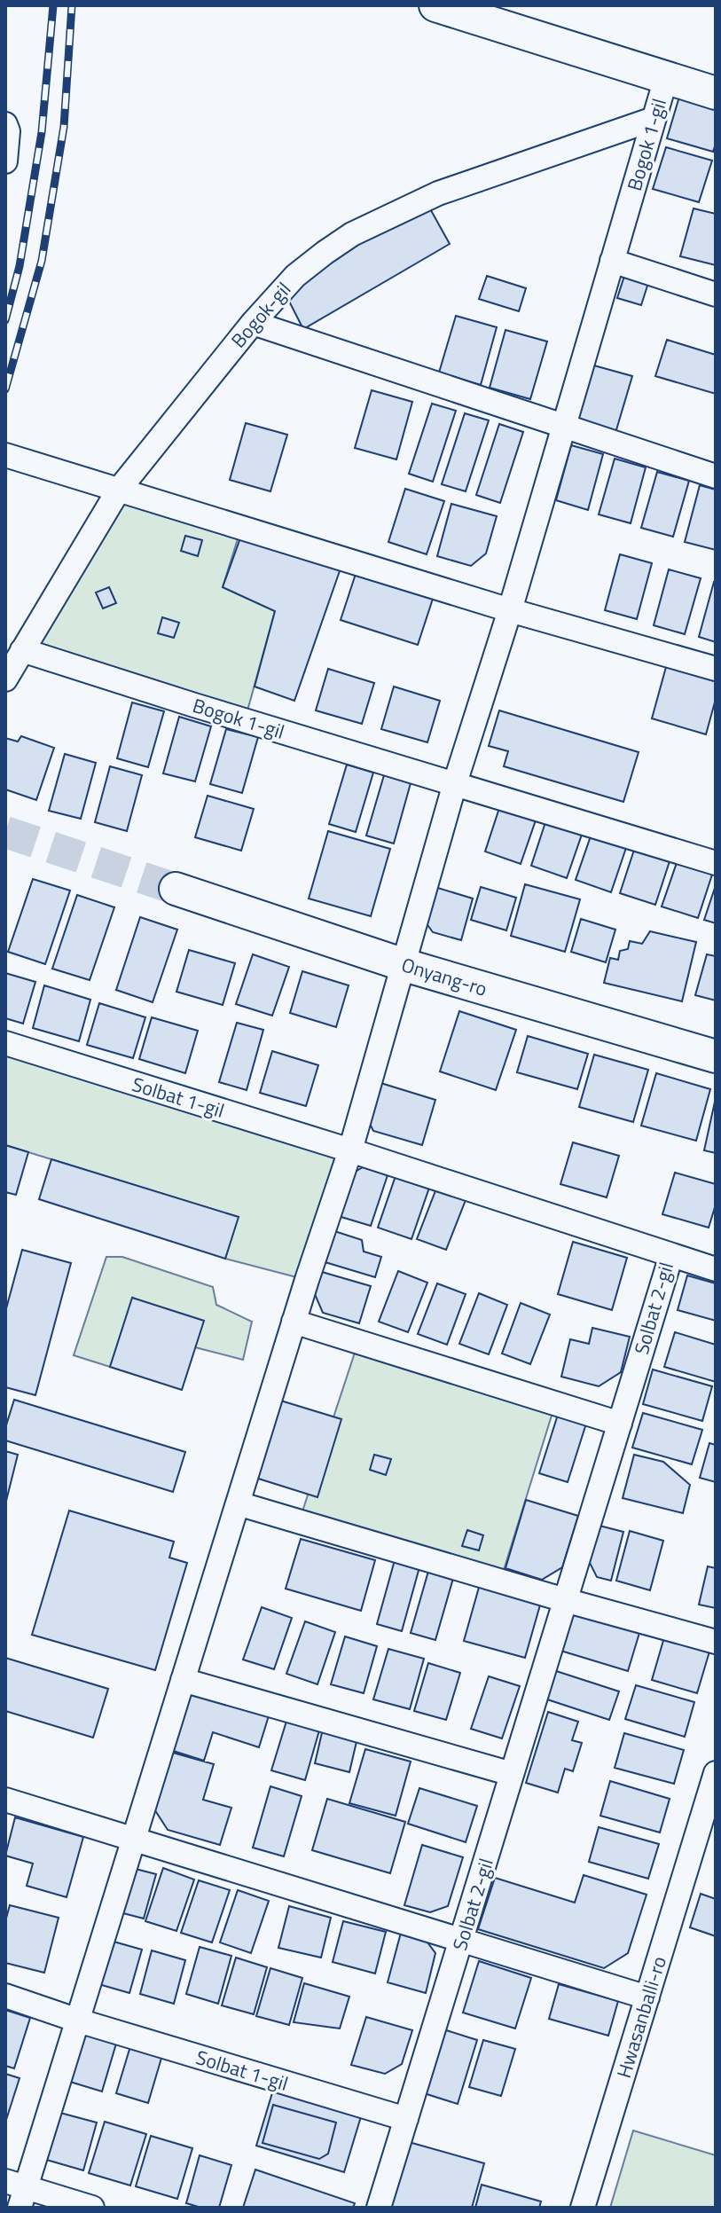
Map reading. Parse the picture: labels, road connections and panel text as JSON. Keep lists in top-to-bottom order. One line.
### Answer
{"streets":{"main road":["Bogok 1-gil","Onyang-ro"],"street":["Bogok-gil","Solbat 1-gil","Solbat 2-gil","Hwasanballi-ro"]},"crossings":[["Bogok 1-gil","Bogok-gil"],["Bogok 1-gil","Onyang-ro"],["Solbat 1-gil","Solbat 2-gil"]]}
